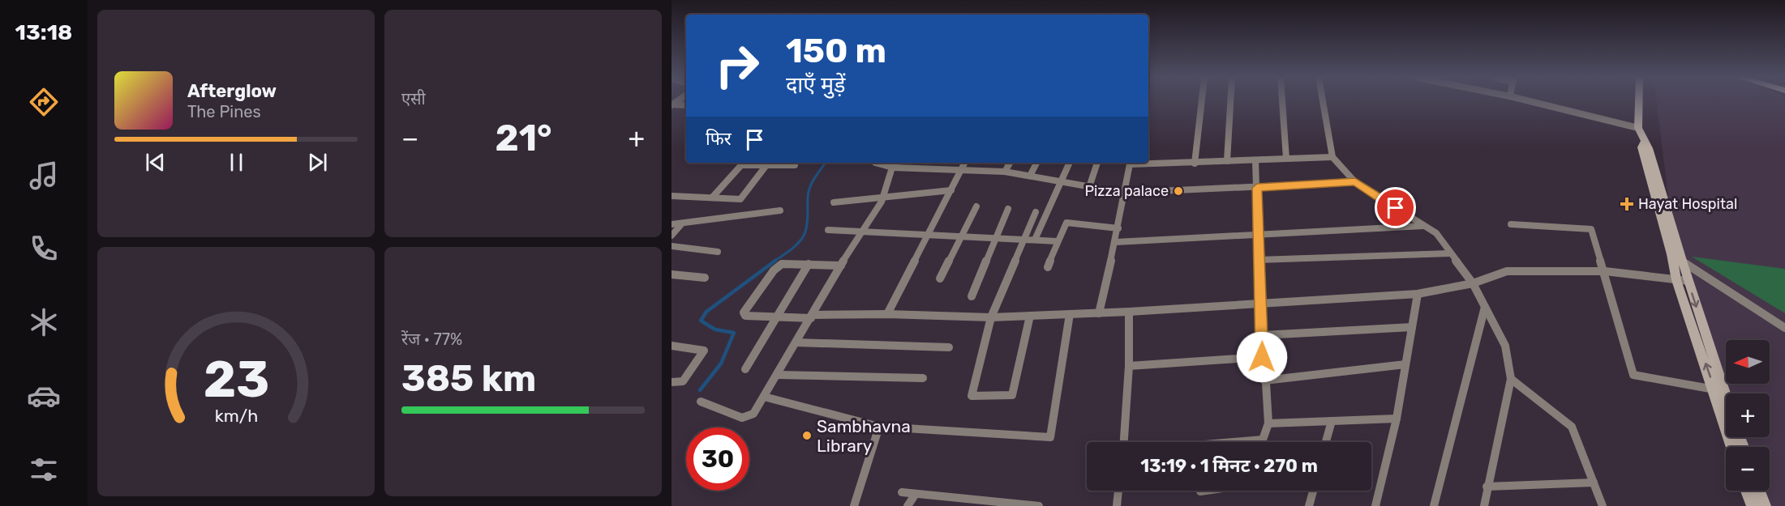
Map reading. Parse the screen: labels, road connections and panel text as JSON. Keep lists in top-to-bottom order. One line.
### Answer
{"places":{"other":["Pizza palace","Sambhavna Library"],"health":["Hayat Hospital"]},"north":"left","page":{"tabs":"13:18","tile":["एसी",["रेंज · 77%","385 km"]],"turn":["150 m","दाएँ मुड़ें"],"song":["Afterglow","The Pines"],"then":"फिर","heat":["−","21°","+"],"map_buttons":["+","−"],"limit":"30","trip":"13:19 · 1 मिनट · 270 m","gauge":["23","km/h"]}}
